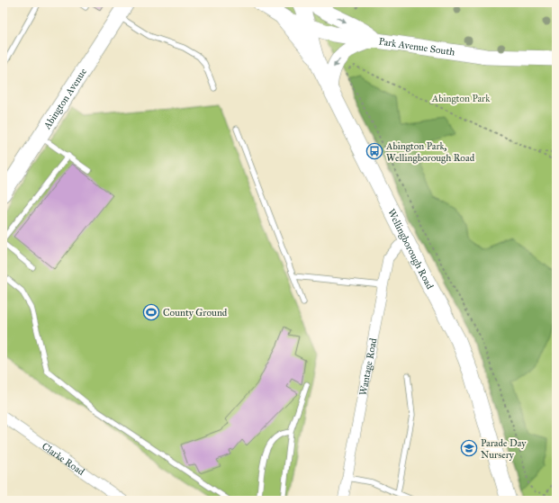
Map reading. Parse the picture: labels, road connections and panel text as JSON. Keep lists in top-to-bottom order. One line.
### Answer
{"streets":{"main road":["Park Avenue South","Abington Avenue","Wellingborough Road"],"street":["Wantage Road","Clarke Road"]},"crossings":[["Park Avenue South","Wellingborough Road"],["Wellingborough Road","Wantage Road"]],"parks":["Abington Park"],"places":{"bus stop":["Abington Park, Wellingborough Road"],"sports":["County Ground"],"school or university":["Parade Day Nursery"]}}
